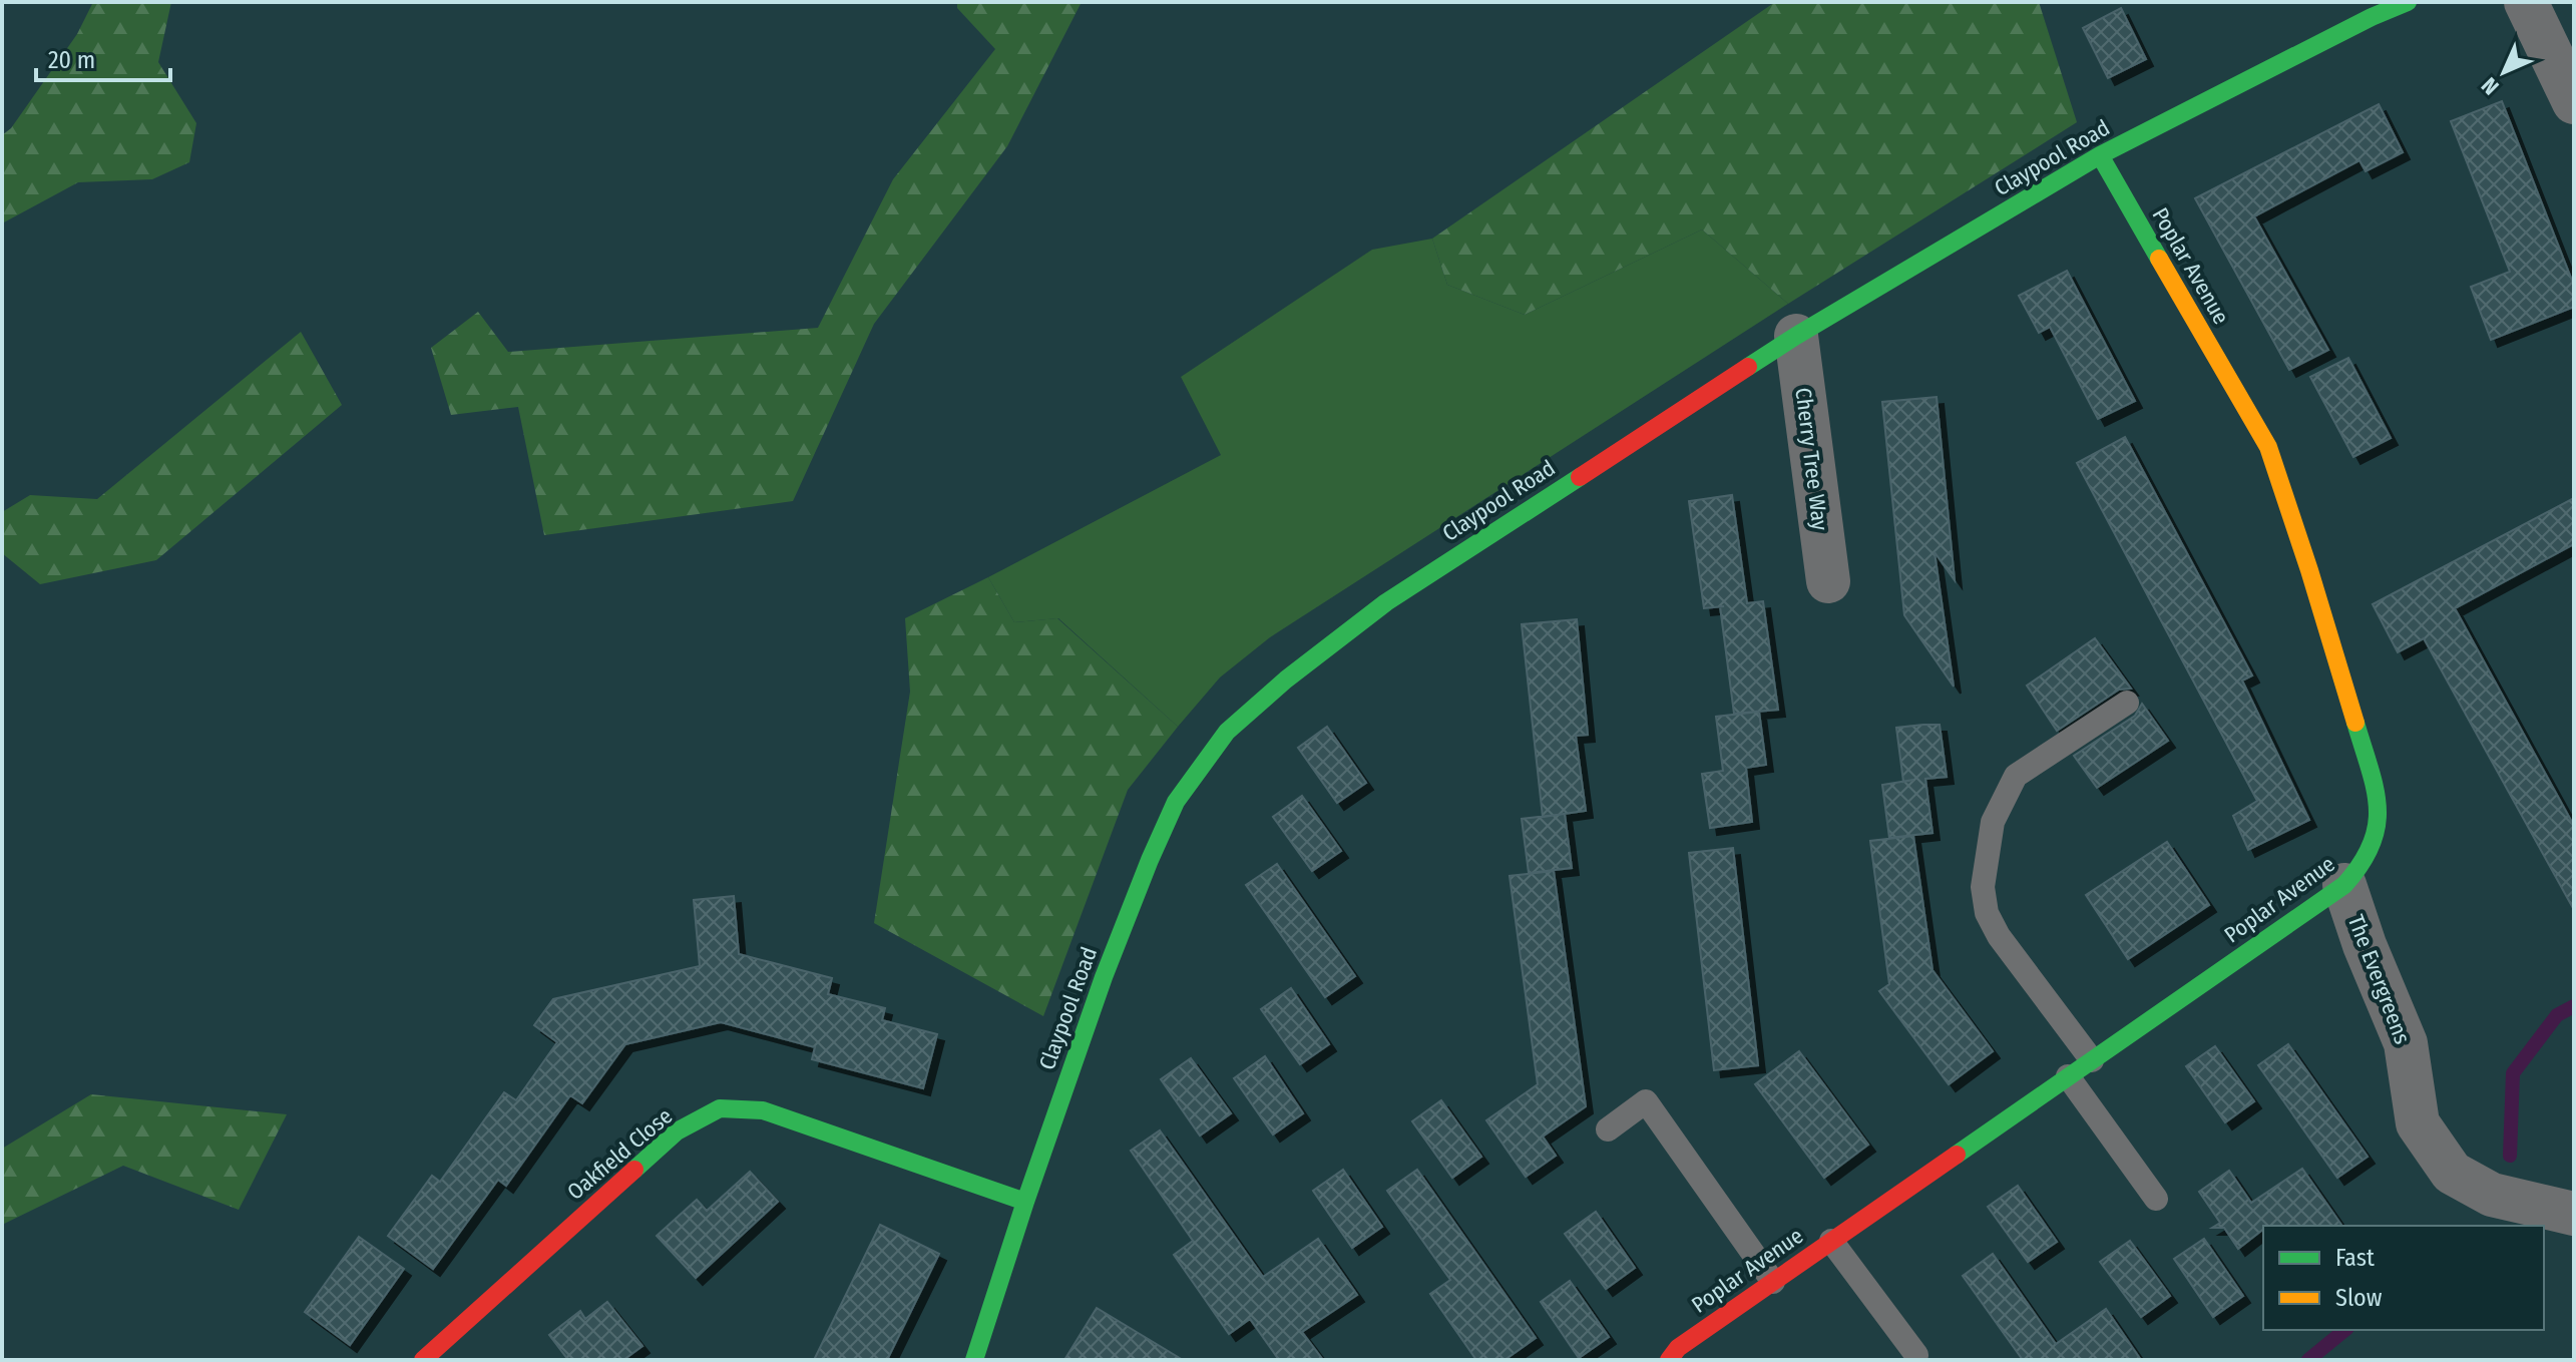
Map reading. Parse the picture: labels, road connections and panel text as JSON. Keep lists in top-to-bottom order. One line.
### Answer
{"streets":{"street":["Claypool Road","Poplar Avenue","Cherry Tree Way","The Evergreens","Oakfield Close"]},"crossings":[["Claypool Road","Poplar Avenue"],["Claypool Road","Cherry Tree Way"],["Claypool Road","Oakfield Close"],["Poplar Avenue","The Evergreens"]],"legend":["Fast","Slow"],"scale_bar":"20 m","north":"bottom left"}
